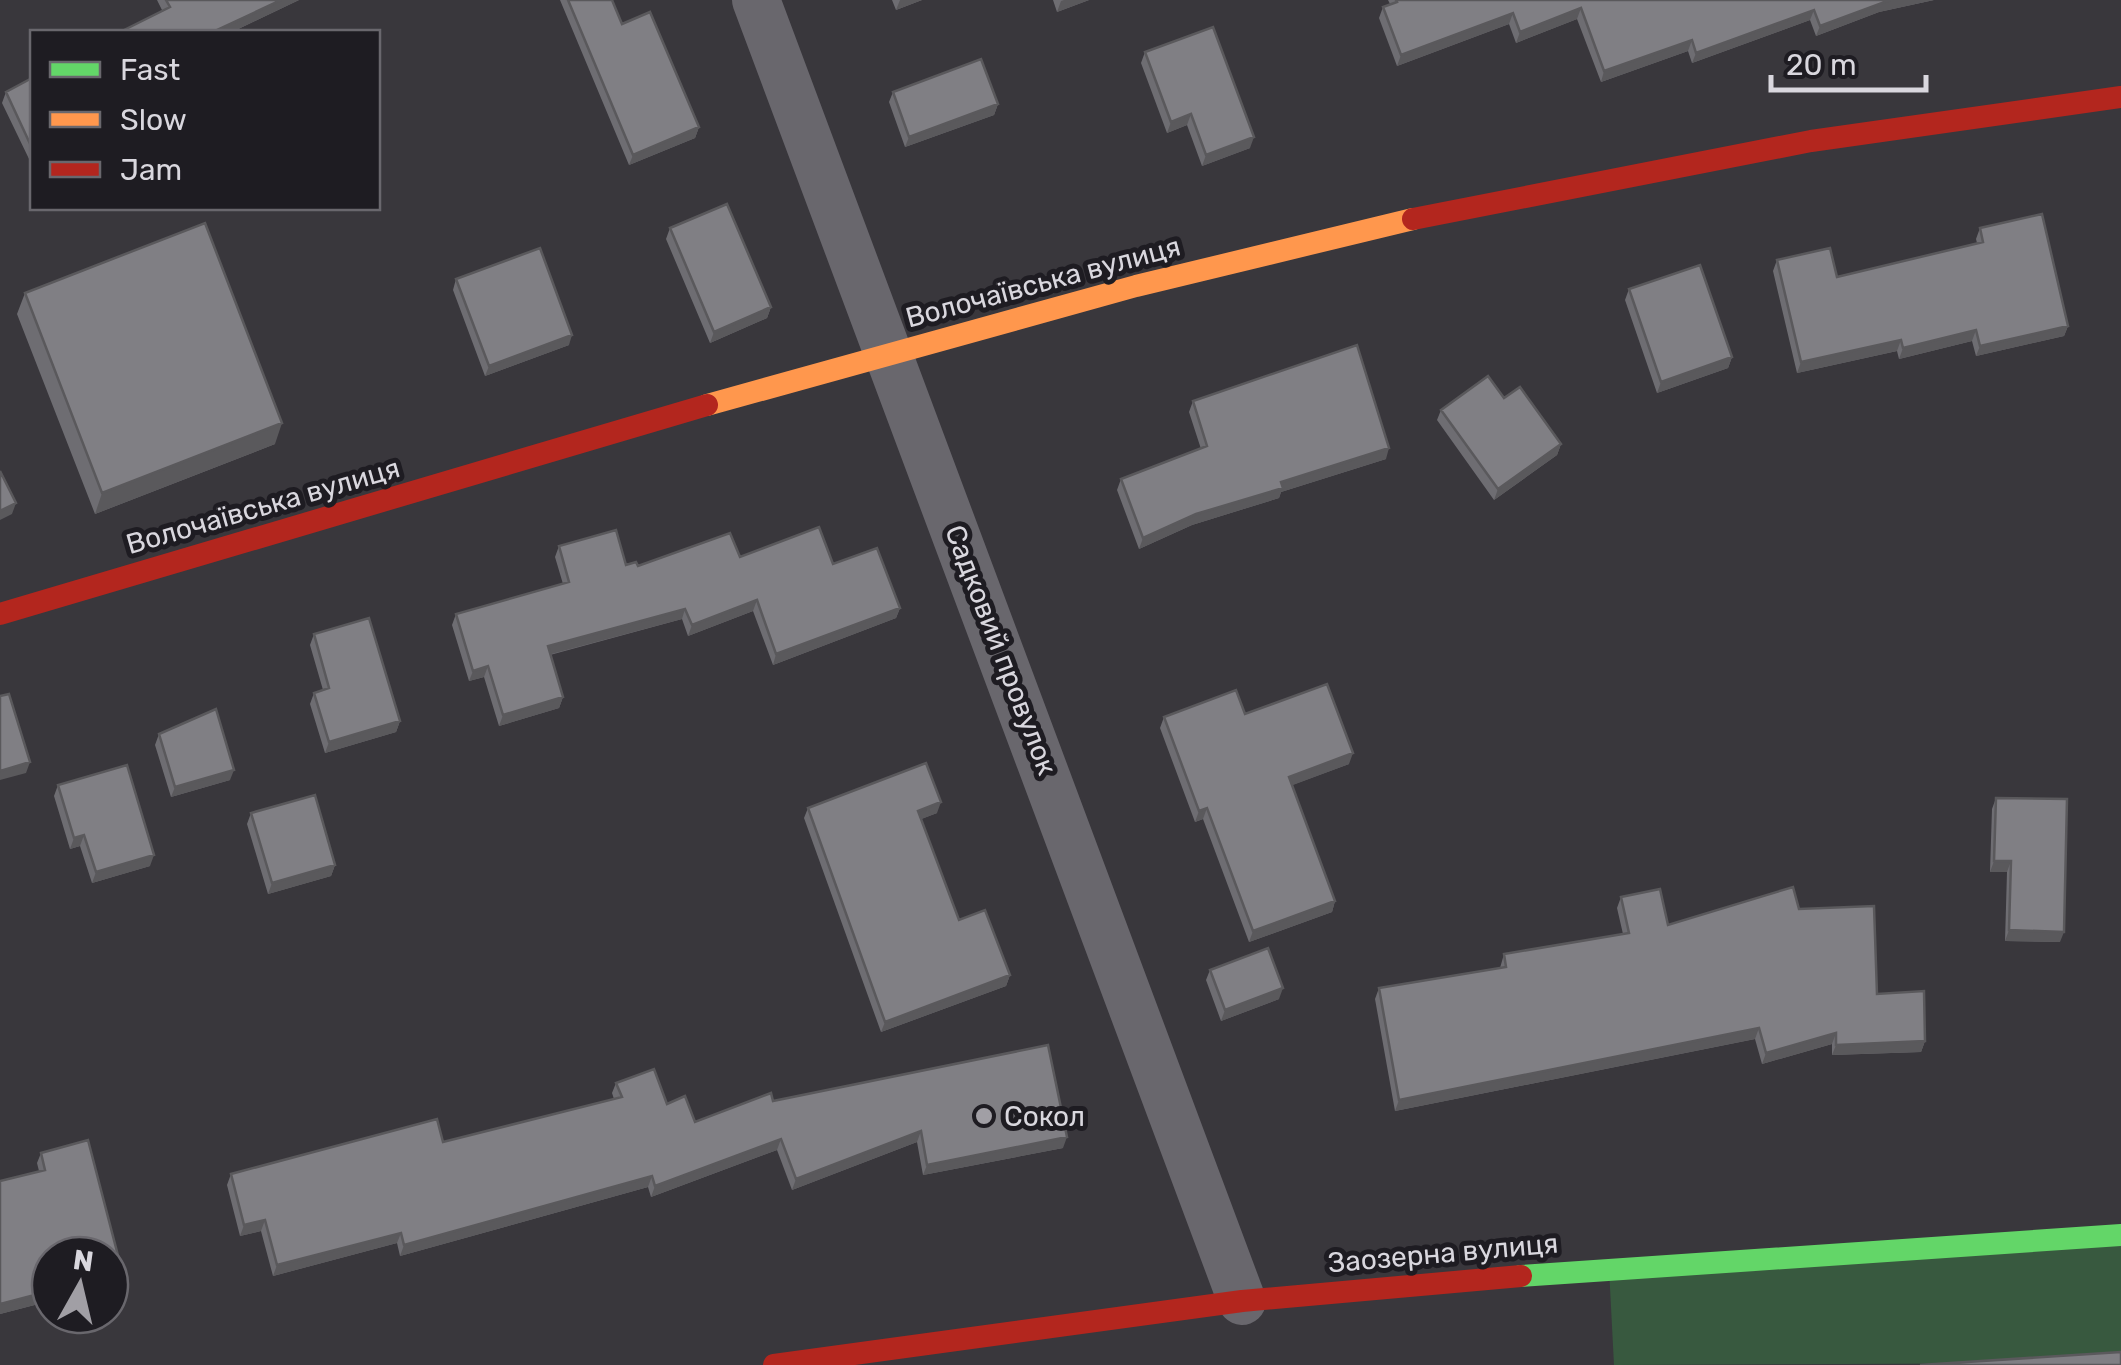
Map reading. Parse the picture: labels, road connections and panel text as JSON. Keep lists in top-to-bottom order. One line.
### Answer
{"streets":{"street":["Волочаївська вулиця","Садковий провулок","Заозерна вулиця"]},"crossings":[["Волочаївська вулиця","Садковий провулок"],["Садковий провулок","Заозерна вулиця"]],"places":["Сокол"],"legend":["Fast","Slow","Jam"],"scale_bar":"20 m","north":"top"}
